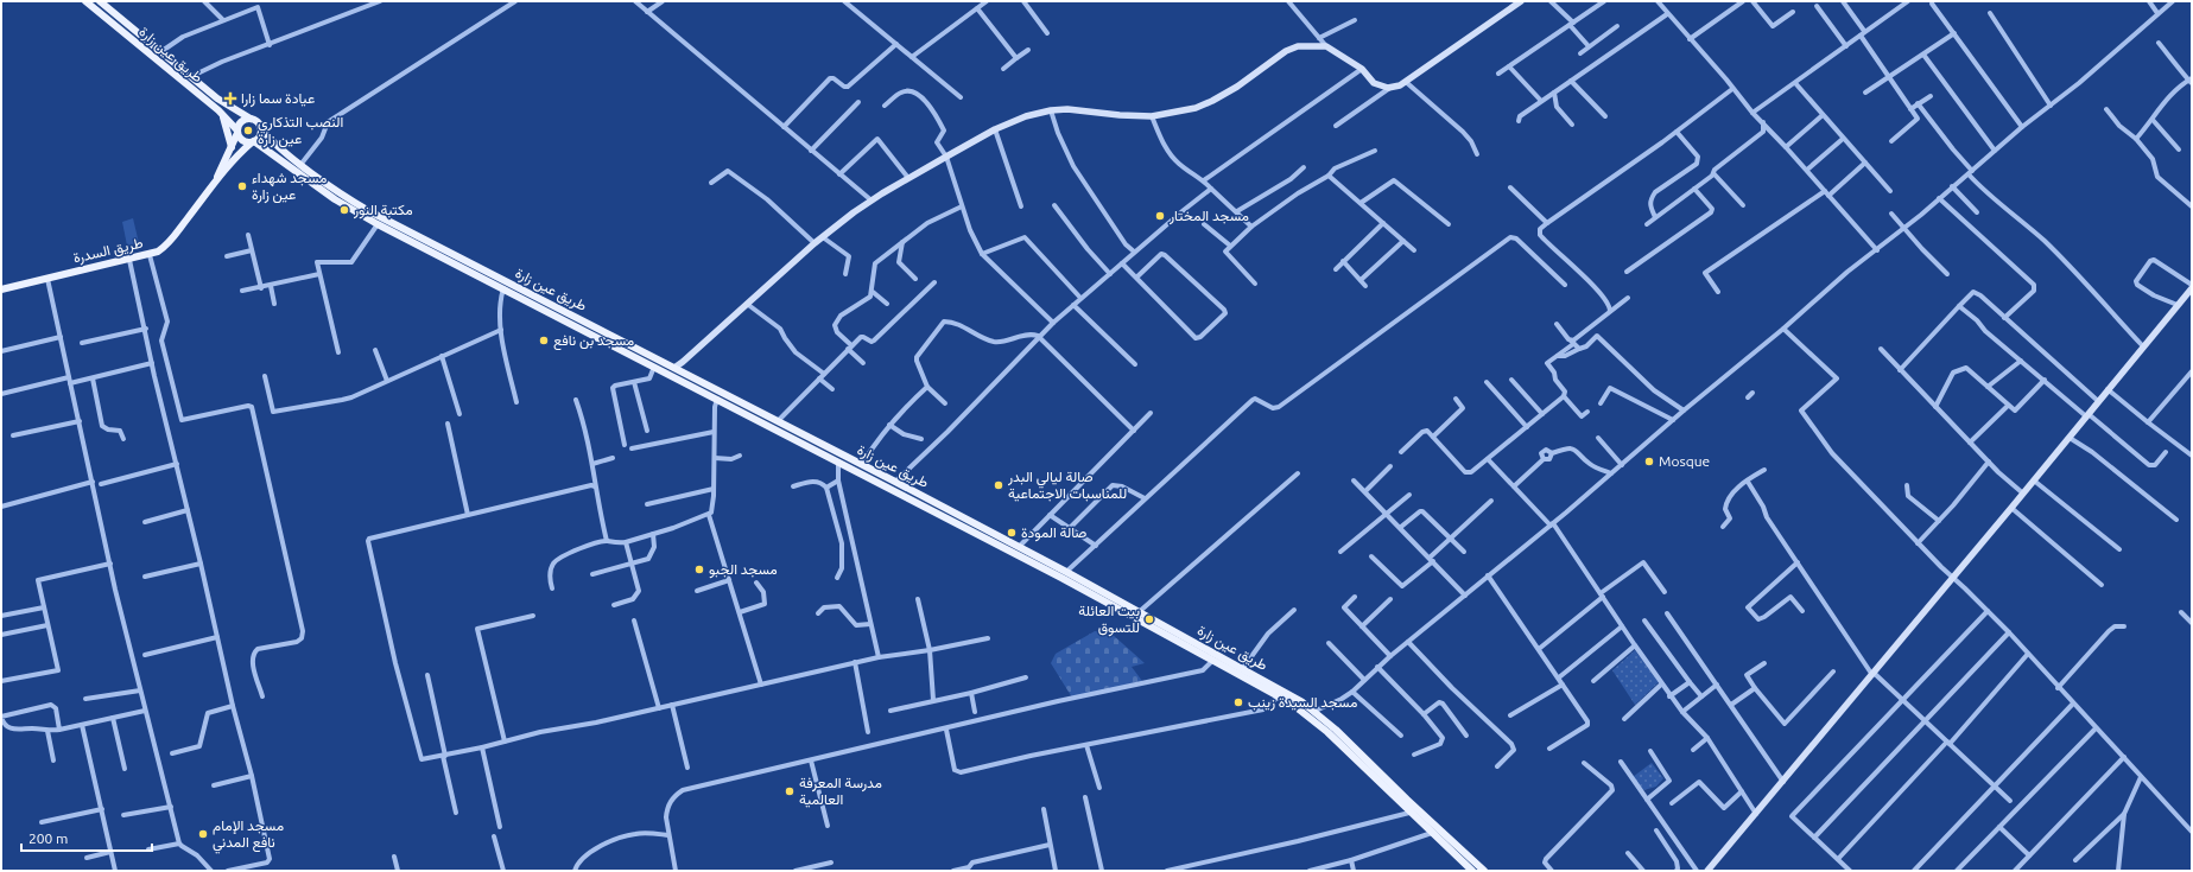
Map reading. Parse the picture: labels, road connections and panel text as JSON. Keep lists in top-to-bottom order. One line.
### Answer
{"streets":{"main road":["طريق عين زارة","طريق السدرة"]},"places":{"health":["عيادة سما زارا"],"other":["النصب التذكاري عين زارة","مسجد شهداء عين زارة","مكتبة النور","مسجد المختار","مسجد بن نافع","Mosque","صالة ليالي البدر للمناسبات الاجتماعية","صالة المودة","مسجد الجبو","بيت العائلة للتسوق","مسجد السيدة زينب","مدرسة المعرفة العالمية","مسجد الإمام نافع المدني"]},"scale_bar":"200 m"}
